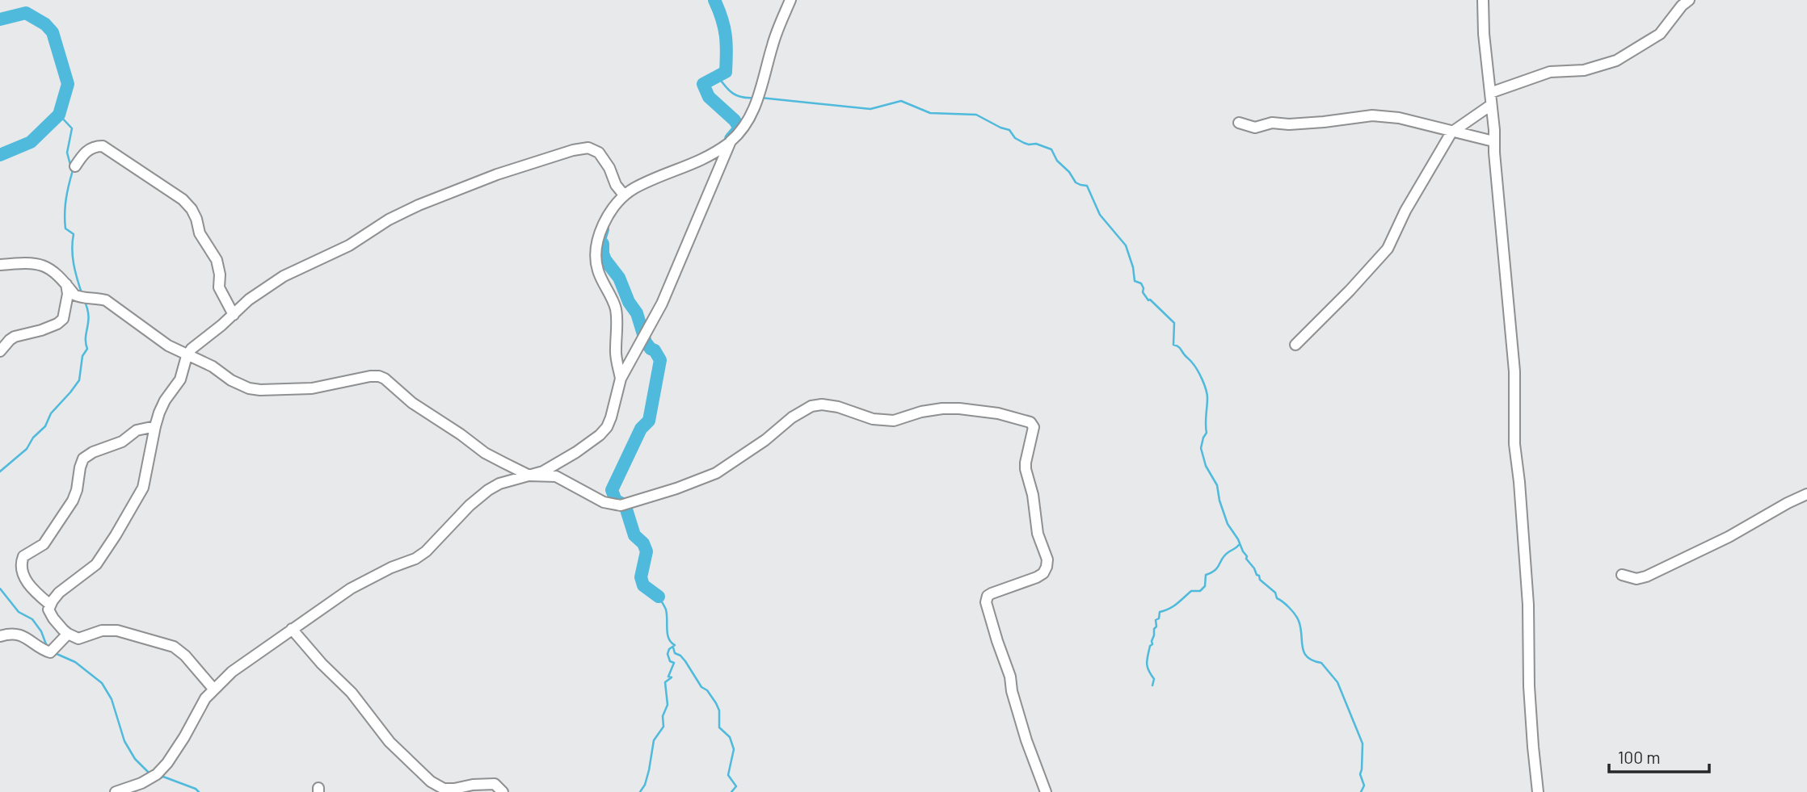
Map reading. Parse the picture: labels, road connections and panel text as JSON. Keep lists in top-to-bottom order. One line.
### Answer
{"scale_bar":"100 m"}
